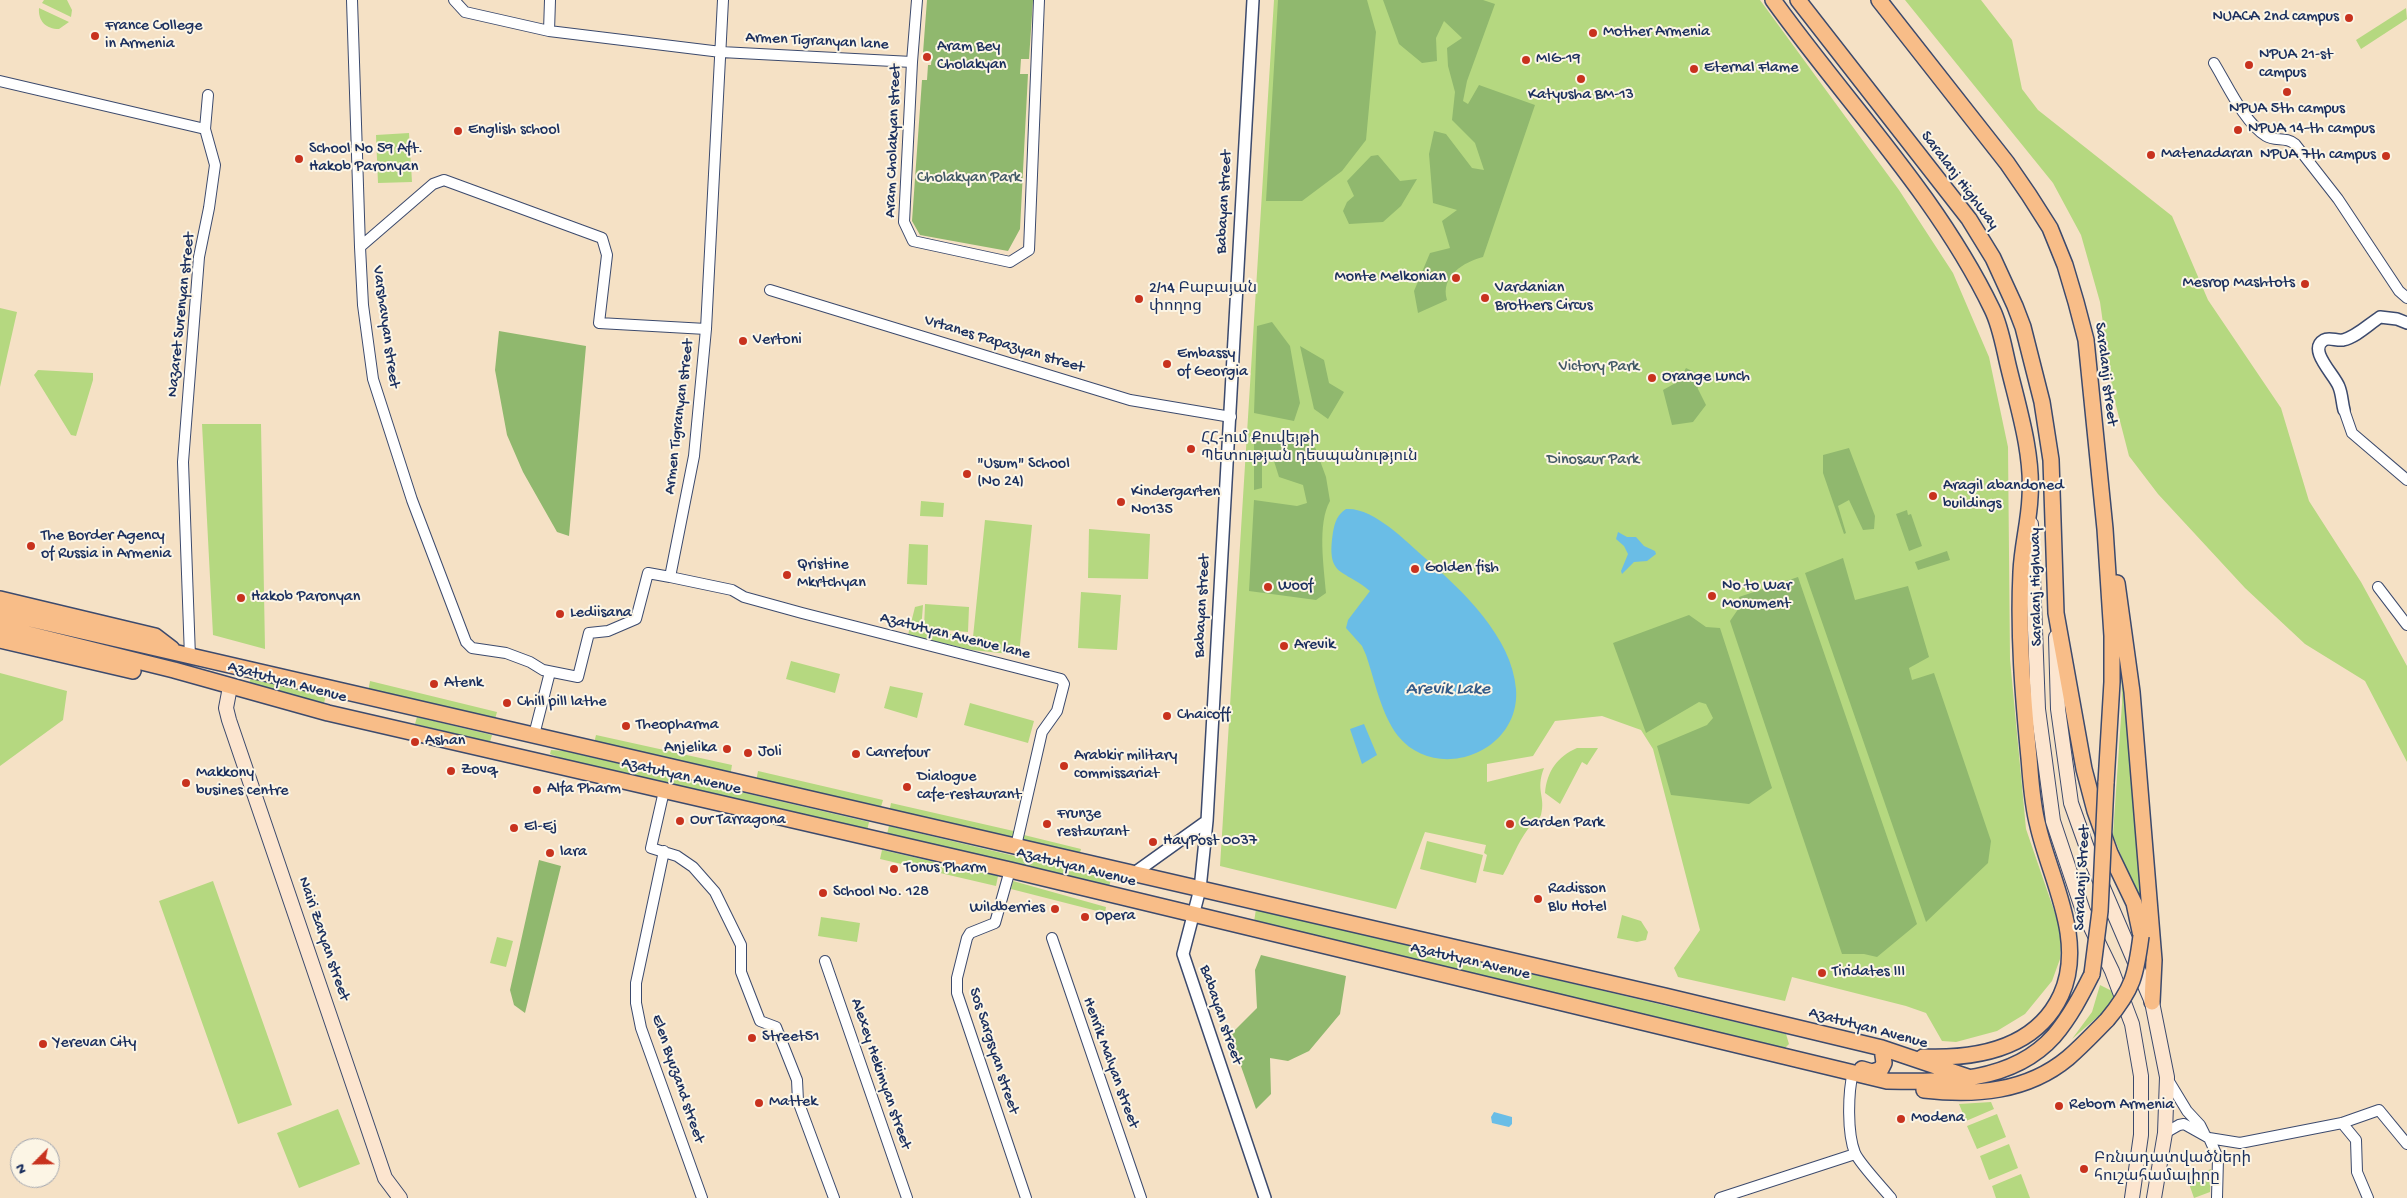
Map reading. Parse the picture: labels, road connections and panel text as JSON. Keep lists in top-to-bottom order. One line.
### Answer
{"streets":{"main road":["Saralanj Highway","Saralanji street","Azatutyan Avenue","Saralanji Street","Nairi Zaryan street"],"street":["Armen Tigranyan lane","Aram Cholakyan street","Babayan street","Nazaret Surenyan street","Varshavyan street","Vrtanes Papazyan street","Armen Tigranyan street","Azatutyan Avenue lane","Sos Sargsyan street","Henrik Malyan street","Alexey Hekimyan street","Elen Byuzand street"]},"crossings":[["Armen Tigranyan lane","Aram Cholakyan street"],["Armen Tigranyan lane","Armen Tigranyan street"],["Babayan street","Vrtanes Papazyan street"],["Babayan street","Azatutyan Avenue"],["Nazaret Surenyan street","Azatutyan Avenue"],["Saralanji street","Saralanji Street"],["Armen Tigranyan street","Azatutyan Avenue lane"],["Azatutyan Avenue lane","Azatutyan Avenue"],["Azatutyan Avenue","Saralanji Street"],["Azatutyan Avenue","Nairi Zaryan street"],["Azatutyan Avenue","Sos Sargsyan street"]],"water":["Arevik Lake"],"parks":["Cholakyan Park","Victory Park","Dinosaur Park"],"places":["NUACA 2nd campus","Mother Armenia","France College in Armenia","Aram Bey Cholakyan","MIG-19","NPUA 21-st campus","Eternal Flame","Katyusha BM-13","NPUA 5th campus","NPUA 14-th campus","English school","Matenadaran","NPUA 7th campus","School No 59 Aft. Hakob Paronyan","Monte Melkonian","Mesrop Mashtots","Vardanian Brothers Circus","2/14 Բաբայան փողոց","Vertoni","Embassy of Georgia","Orange Lunch","ՀՀ-ում Քուվեյթի Պետության դեսպանություն","\"Usum\" School (No 24)","Aragil abandoned buildings","Kindergarten No135","The Border Agency of Russia in Armenia","Golden fish","Qristine Mkrtchyan","Woof","No to War Monument","Hakob Paronyan","Lediisana","Arevik","Atenk","Chill pill lathe","Chaicoff","Theopharma","Ashan","Anjelika","Joli","Carrefour","Arabkir military commissariat","Zovq","Makkony busines centre","Dialogue cafe-restaurant","Alfa Pharm","Our Tarragona","Frunze restaurant","Garden Park","El-Ej","HayPost 0037","lara","Tonus Pharm","School No. 128","Radisson Blu Hotel","Wildberries","Opera","Tiridates III","Street51","Yerevan City","Mattek","Reborn Armenia","Modena","Բռնադատվածների հուշահամալիրը"],"north":"bottom left"}
